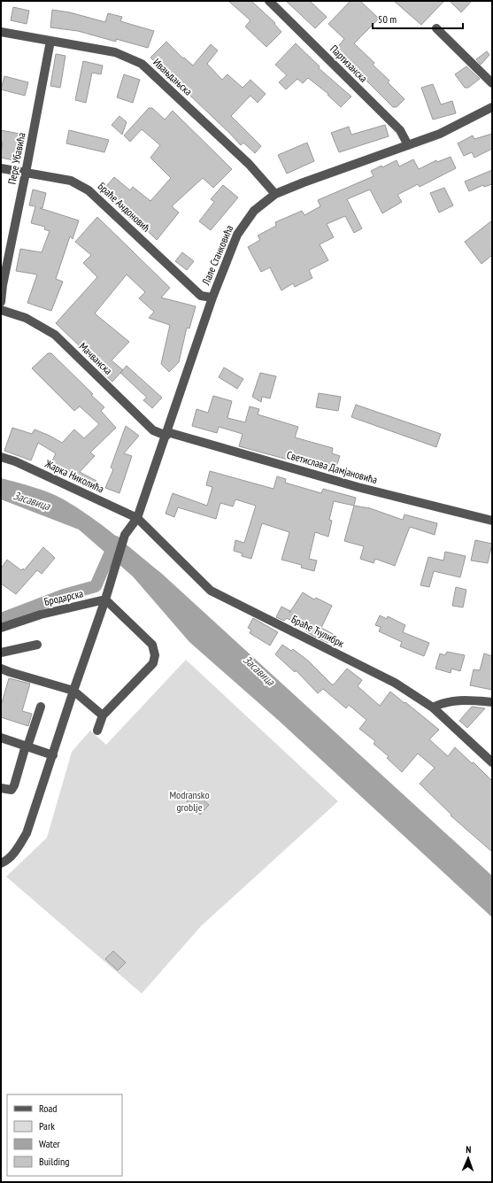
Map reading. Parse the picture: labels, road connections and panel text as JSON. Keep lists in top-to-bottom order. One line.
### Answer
{"streets":{"street":["Партизанска","Ивањдањска","Пере Убавића","Браће Андоновић","Лале Станковића","Мачванска","Светислава Дамјановића","Жарка Николића","Бродарска","Браће Ћулибрк"]},"crossings":[["Партизанска","Лале Станковића"],["Ивањдањска","Пере Убавића"],["Ивањдањска","Лале Станковића"],["Пере Убавића","Браће Андоновић"],["Браће Андоновић","Лале Станковића"],["Лале Станковића","Мачванска"],["Лале Станковића","Светислава Дамјановића"],["Лале Станковића","Жарка Николића"],["Лале Станковића","Бродарска"],["Лале Станковића","Браће Ћулибрк"],["Мачванска","Светислава Дамјановића"],["Жарка Николића","Браће Ћулибрк"]],"water":["Засавица"],"parks":["Modransko groblje"],"legend":["Road","Park","Water","Building"],"scale_bar":"50 m","north":"top"}
